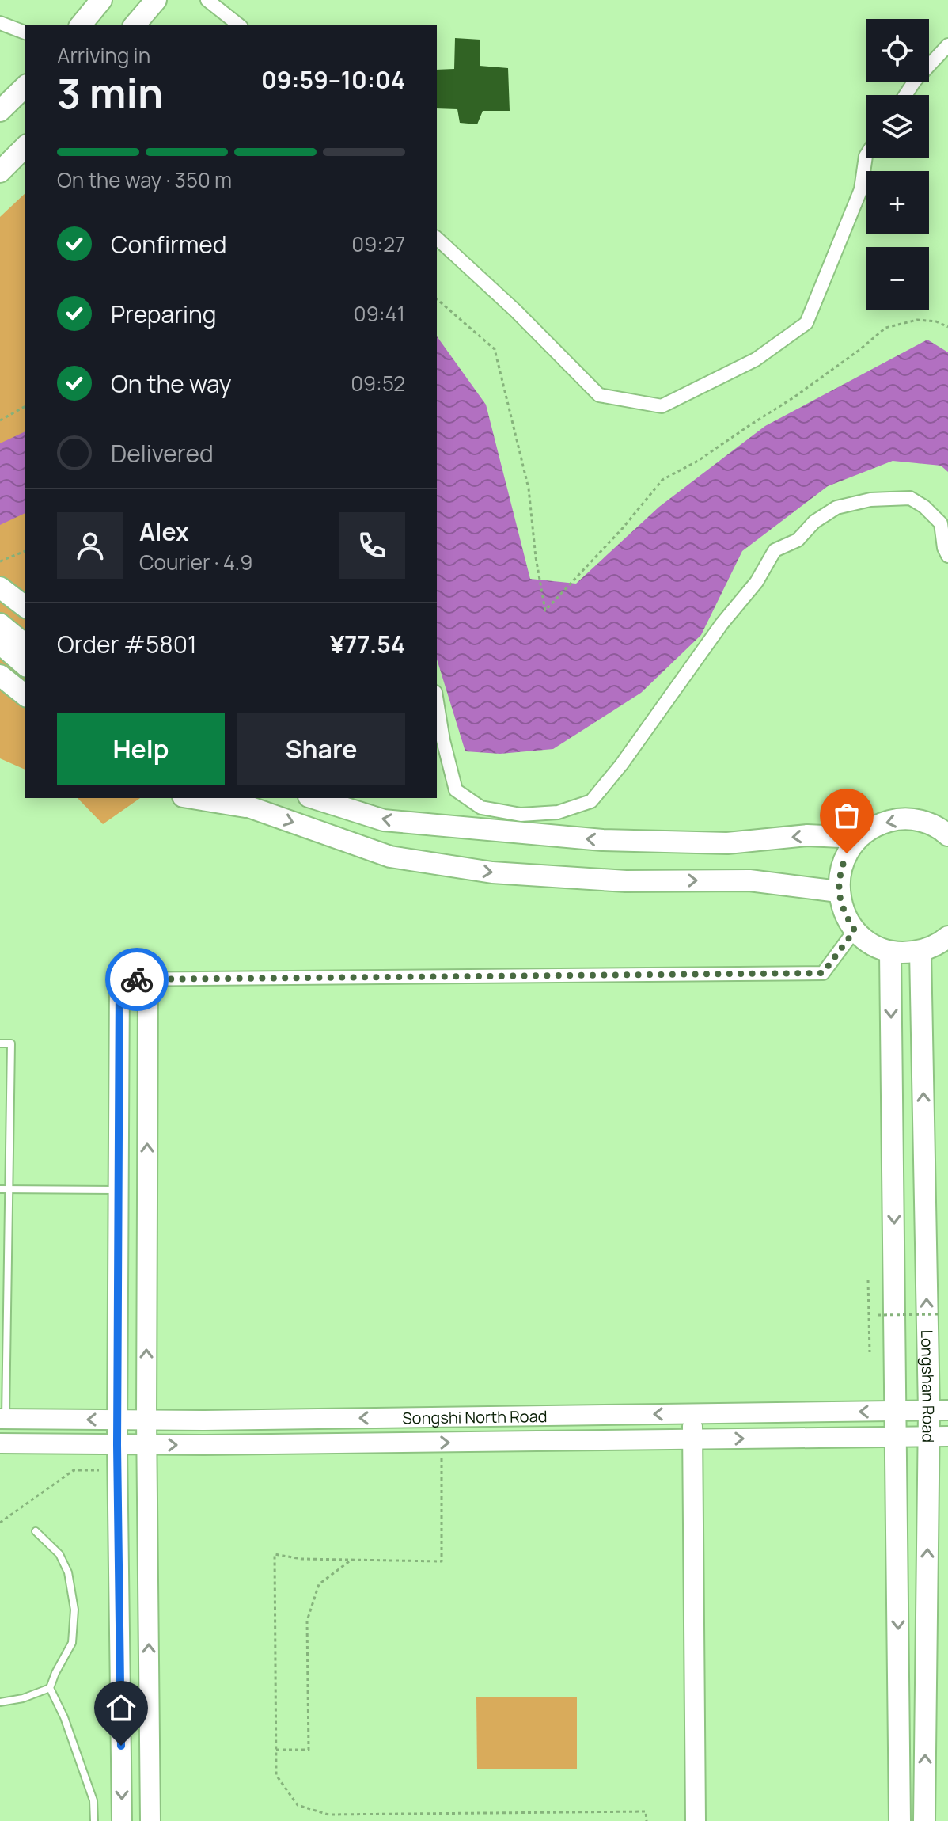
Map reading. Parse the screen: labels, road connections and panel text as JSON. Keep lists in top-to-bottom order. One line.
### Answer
{"streets":{"main road":["Longshan Road","Songshi North Road"]},"crossings":[["Longshan Road","Songshi North Road"]],"page":{"map_buttons":["+","−"],"heading":["3 min","Arriving in","09:59–10:04"],"panel":["Alex","Courier · 4.9","Order #5801","¥77.54"],"bar":"On the way · 350 m","list":[["Confirmed","09:27"],["Preparing","09:41"],["On the way","09:52"],"Delivered"],"buttons":["Help","Share"]}}
